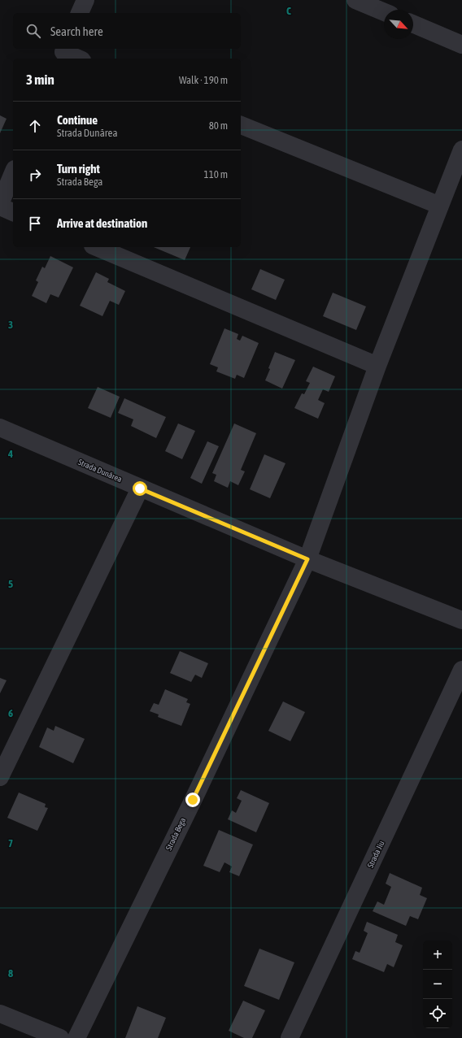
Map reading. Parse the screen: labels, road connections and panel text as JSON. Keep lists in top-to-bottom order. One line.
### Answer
{"streets":{"street":["Strada Dunărea","Strada Bega","Strada Jiu"]},"crossings":[["Strada Dunărea","Strada Bega"]],"north":"bottom right","page":{"search":"Search here","heading":["3 min","Walk · 190 m"],"list":[["Continue","Strada Dunărea","80 m"],["Turn right","Strada Bega","110 m"],"Arrive at destination"],"map_buttons":["+","−"]},"grid":{"columns":["C"],"rows":["3","4","5","6","7","8"]}}
